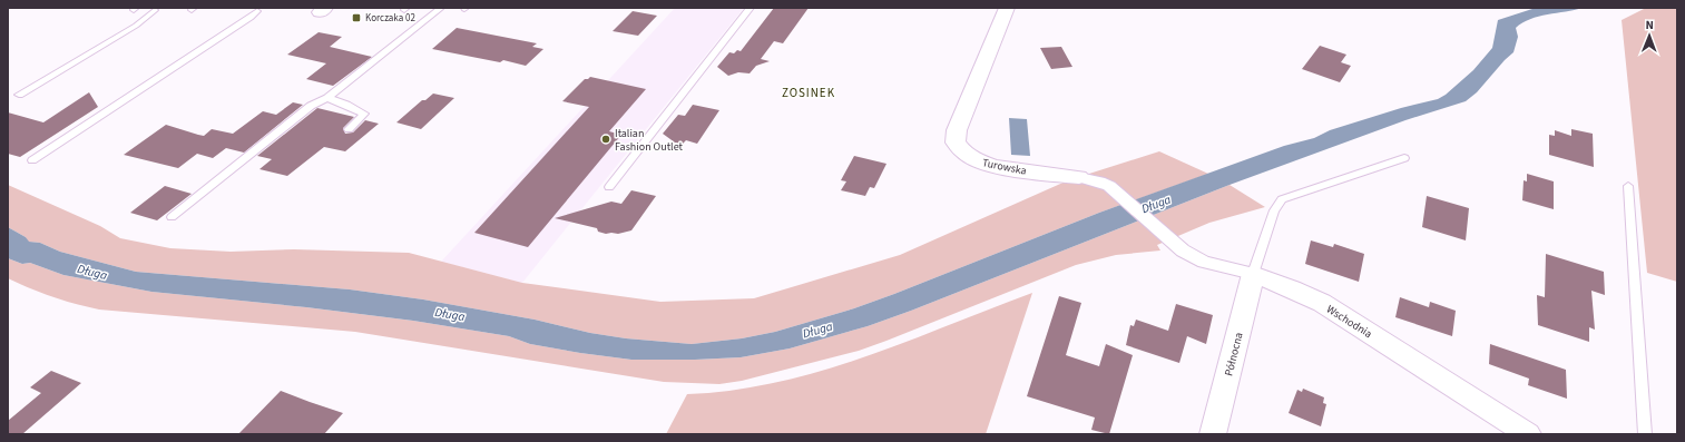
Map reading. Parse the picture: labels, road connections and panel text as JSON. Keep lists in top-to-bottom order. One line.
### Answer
{"streets":{"street":["Turowska","Wschodnia","Północna"]},"crossings":[["Turowska","Wschodnia"],["Wschodnia","Północna"]],"districts":["ZOSINEK"],"water":["Długa"],"places":{"transit":["Korczaka 02"],"other":["Italian Fashion Outlet"]},"north":"top"}
